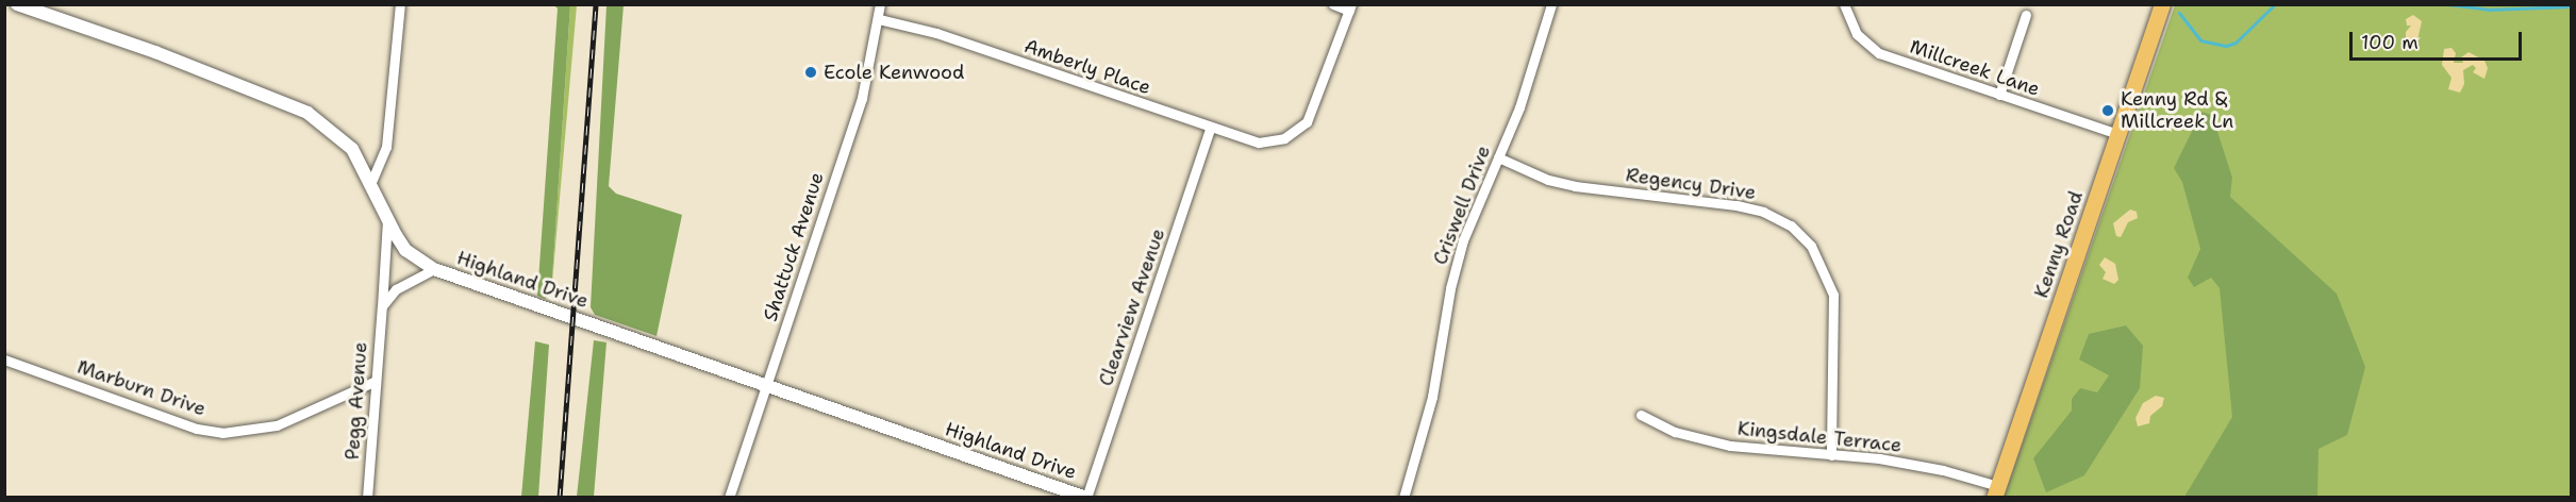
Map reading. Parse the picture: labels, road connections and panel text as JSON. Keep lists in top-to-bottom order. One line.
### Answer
{"streets":{"main road":["Kenny Road"],"street":["Amberly Place","Millcreek Lane","Regency Drive","Criswell Drive","Shattuck Avenue","Highland Drive","Clearview Avenue","Marburn Drive","Pegg Avenue","Kingsdale Terrace"]},"crossings":[["Amberly Place","Shattuck Avenue"],["Amberly Place","Clearview Avenue"],["Millcreek Lane","Kenny Road"],["Regency Drive","Criswell Drive"],["Regency Drive","Kingsdale Terrace"],["Kenny Road","Kingsdale Terrace"],["Shattuck Avenue","Highland Drive"],["Highland Drive","Clearview Avenue"],["Highland Drive","Pegg Avenue"],["Marburn Drive","Pegg Avenue"]],"places":["Ecole Kenwood","Kenny Rd & Millcreek Ln"],"scale_bar":"100 m"}
